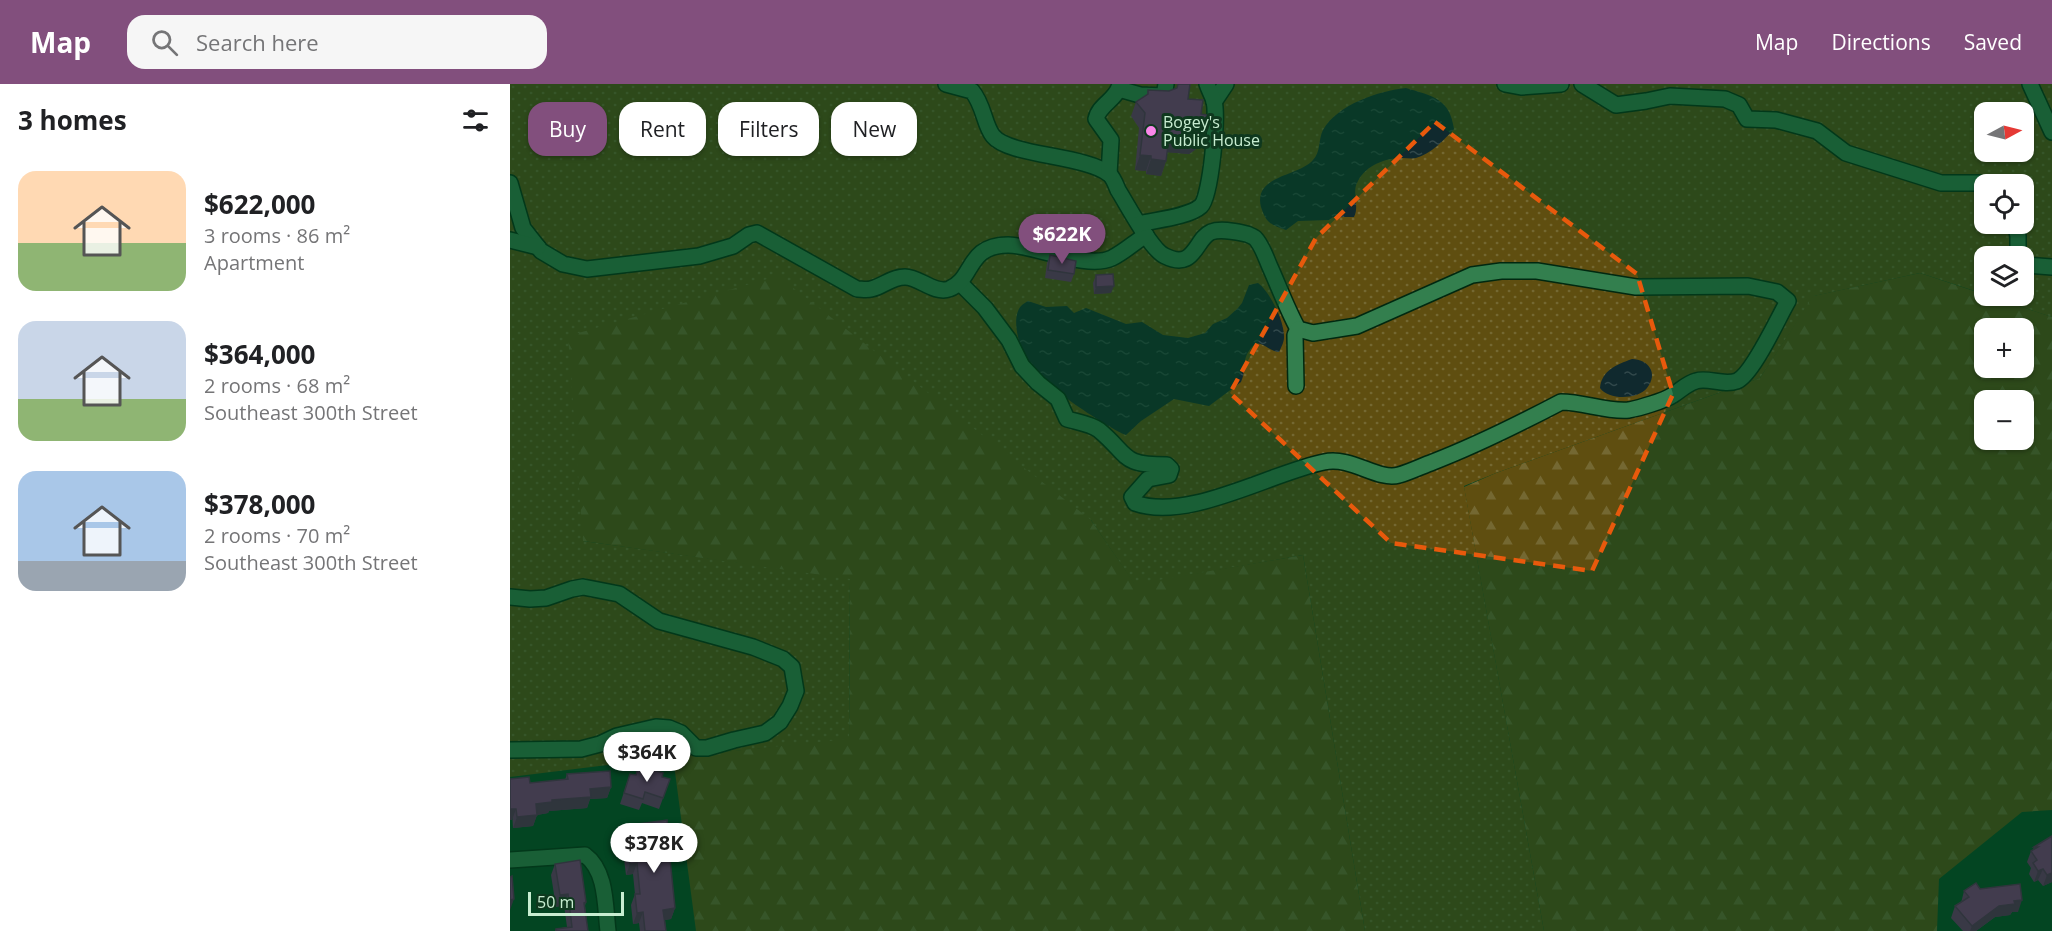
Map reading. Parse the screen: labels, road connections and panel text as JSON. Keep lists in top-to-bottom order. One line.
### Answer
{"places":["Bogey's Public House"],"scale_bar":"50 m","north":"right","page":{"header":"Map","search":"Search here","nav":["Map","Directions","Saved"],"heading":"3 homes","map_buttons":["+","−"],"chip":["Buy","Rent","Filters","New"],"list":[{"name":"$622,000","note":"3 rooms · 86 m² · Apartment"},{"name":"$364,000","note":"2 rooms · 68 m² · Southeast 300th Street"},{"name":"$378,000","note":"2 rooms · 70 m² · Southeast 300th Street"}],"price":["$622K","$364K","$378K"],"scale":"50 m"}}
